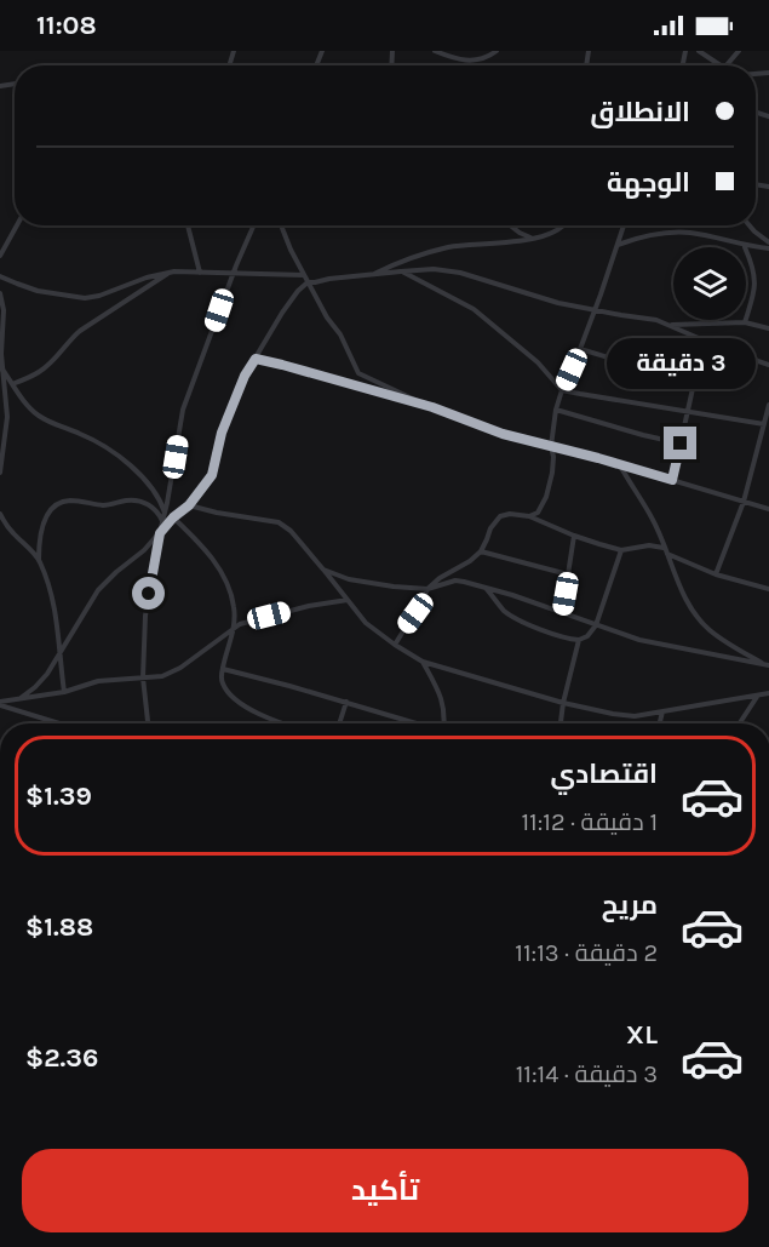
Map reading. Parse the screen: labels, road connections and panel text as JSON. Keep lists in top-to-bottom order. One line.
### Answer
{"page":{"status":"11:08","banner":["الانطلاق","الوجهة"],"bubble":"3 دقيقة","list":[{"name":"اقتصادي","note":"1 دقيقة · 11:12","value":"$1.39"},{"name":"مريح","note":"2 دقيقة · 11:13","value":"$1.88"},{"name":"XL","note":"3 دقيقة · 11:14","value":"$2.36"}],"buttons":"تأكيد"}}
